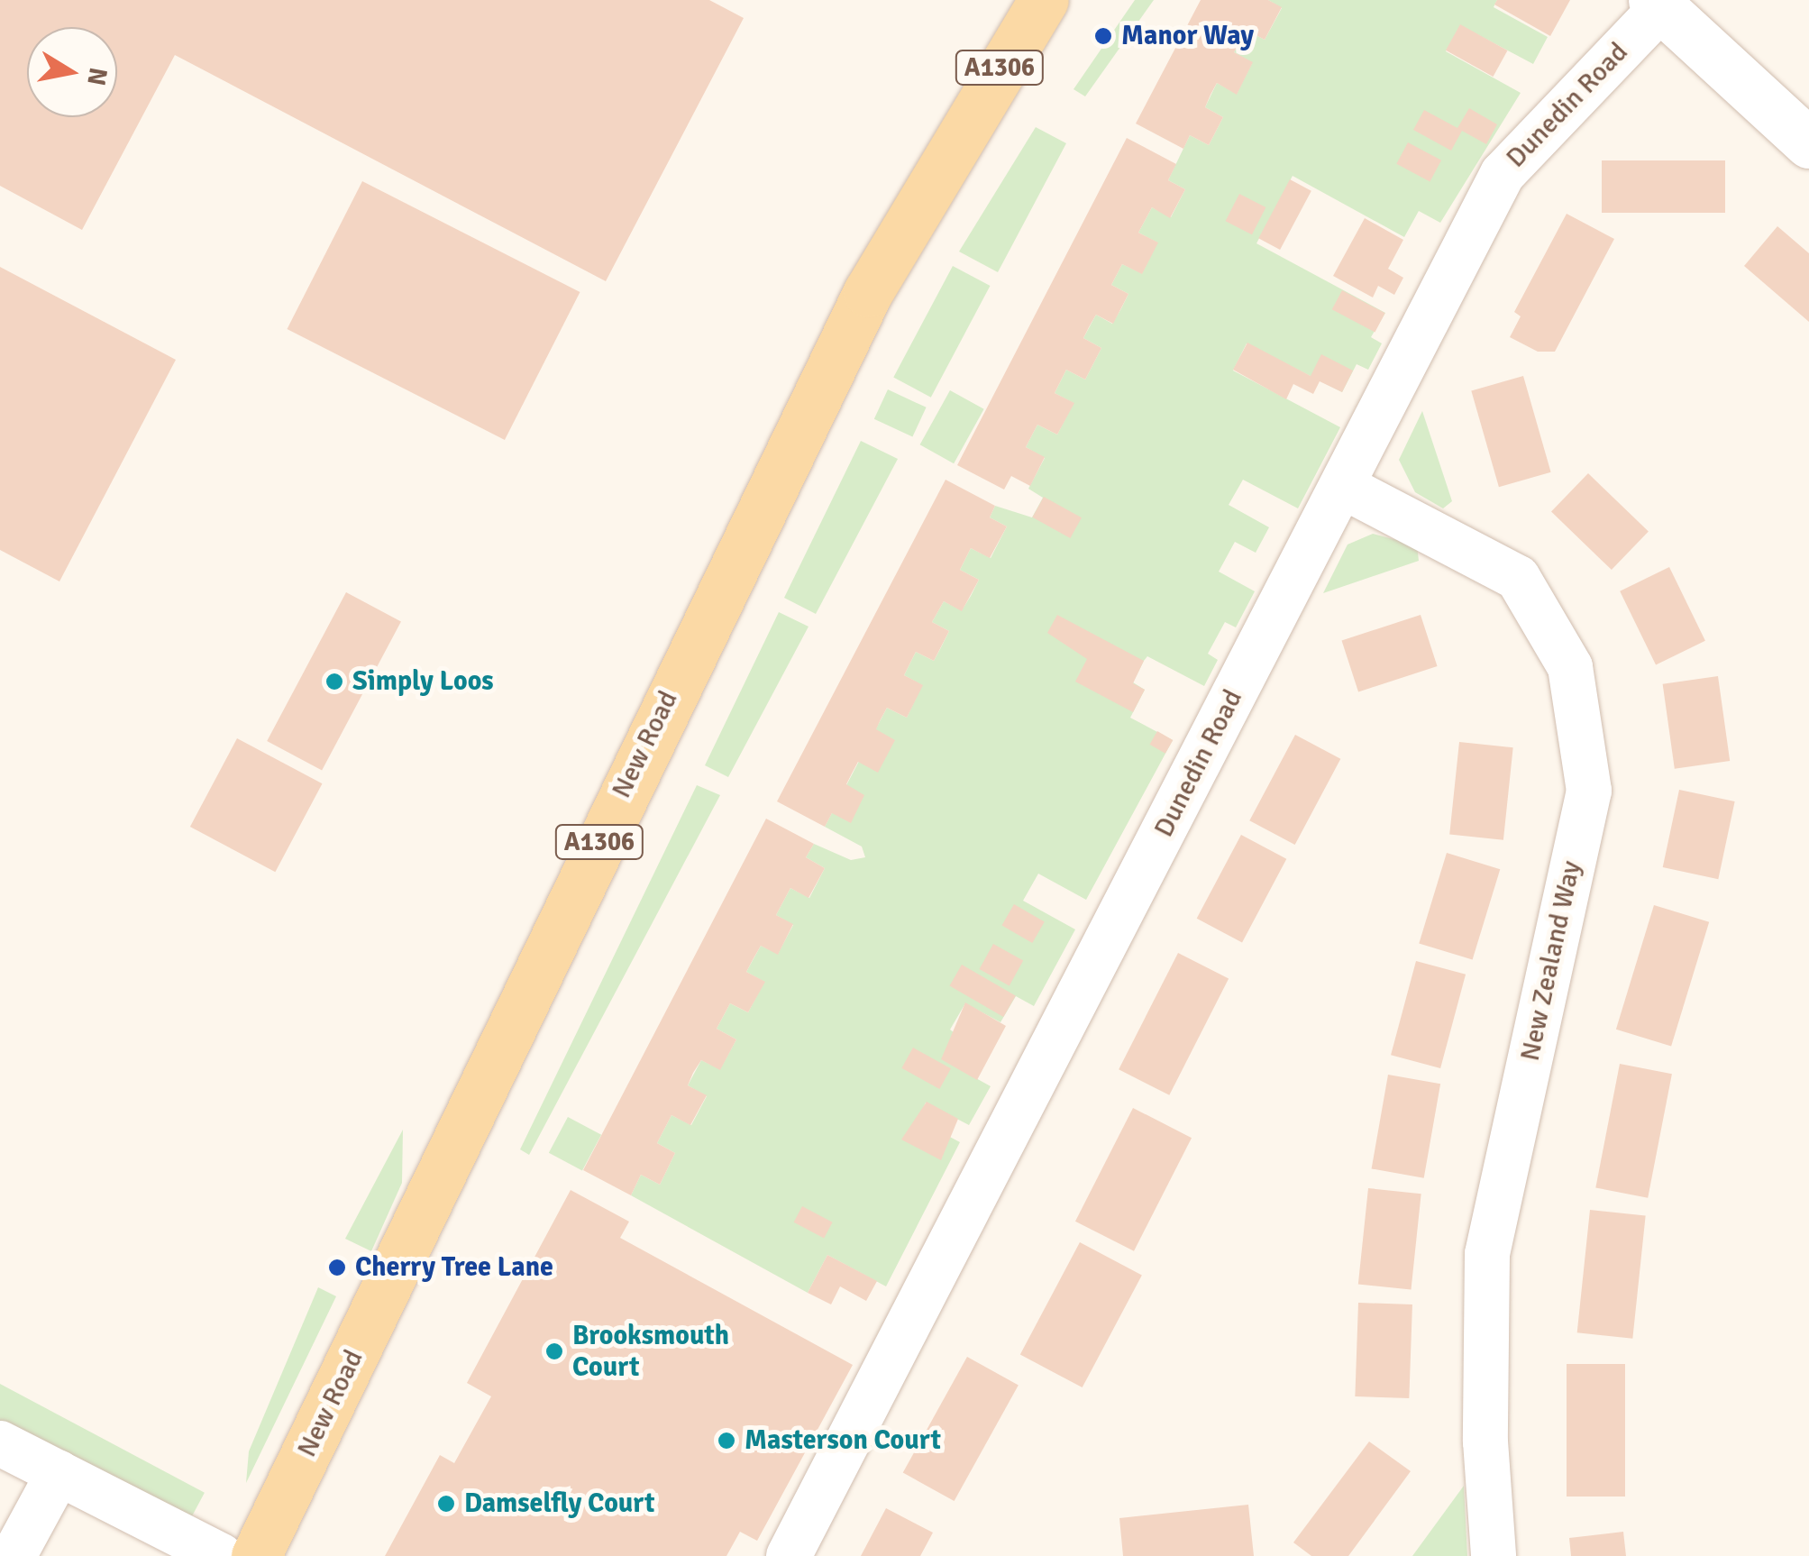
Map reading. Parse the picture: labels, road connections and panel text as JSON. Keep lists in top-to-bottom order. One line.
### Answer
{"streets":{"main road":["A1306","New Road"],"street":["Dunedin Road","New Zealand Way"]},"crossings":[["Dunedin Road","New Zealand Way"]],"places":["Manor Way","Simply Loos","Cherry Tree Lane","Brooksmouth Court","Masterson Court","Damselfly Court"],"north":"right"}
